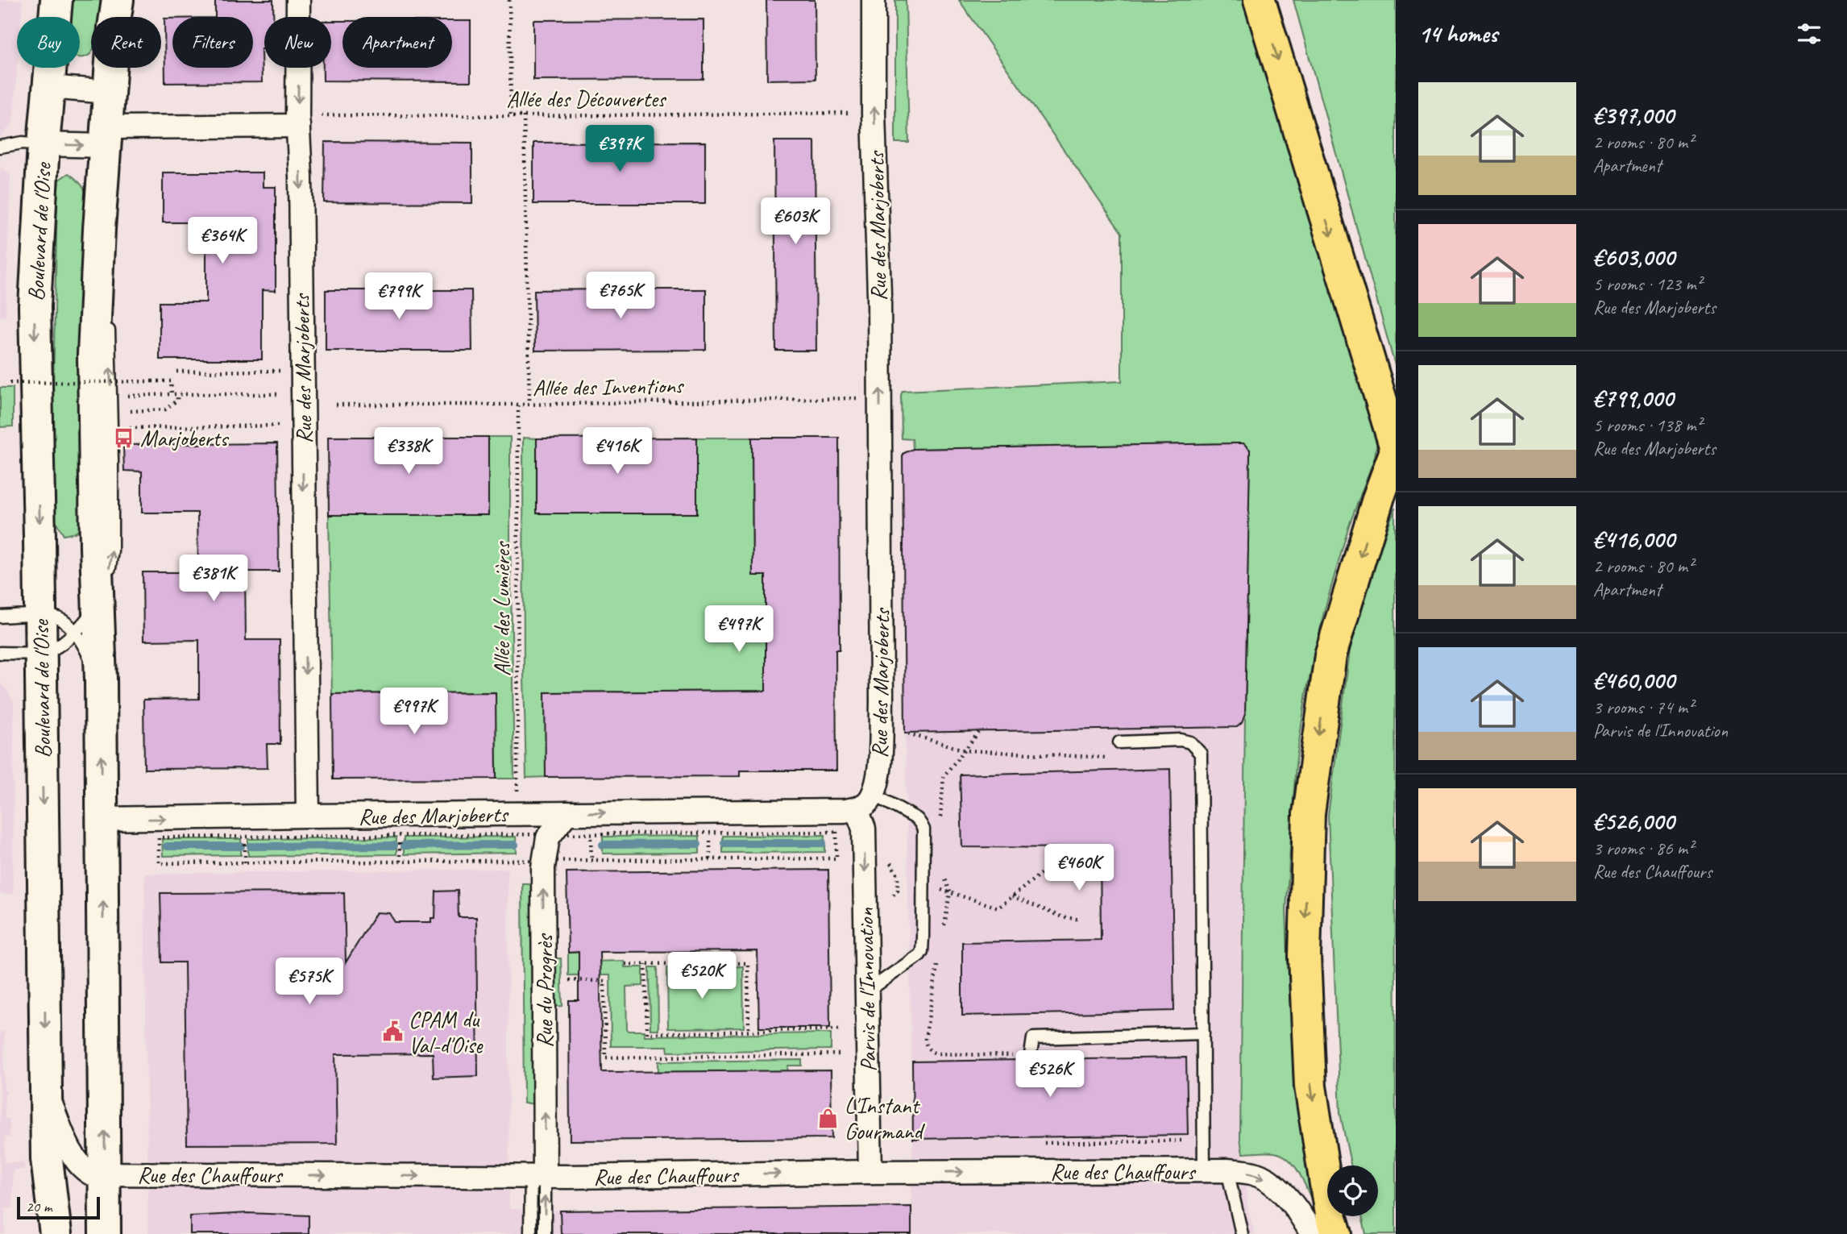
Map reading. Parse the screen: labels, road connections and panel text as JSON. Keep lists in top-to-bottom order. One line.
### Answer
{"streets":{"main road":["Boulevard de l'Oise"],"street":["Rue des Marjoberts","Parvis de l'Innovation","Rue du Progrès","Rue des Chauffours"],"path":["Allée des Découvertes","Allée des Inventions","Allée des Lumières"]},"crossings":[["Allée des Découvertes","Rue des Marjoberts"],["Rue des Marjoberts","Allée des Inventions"],["Rue des Marjoberts","Allée des Lumières"],["Rue des Marjoberts","Parvis de l'Innovation"],["Rue des Marjoberts","Rue du Progrès"],["Boulevard de l'Oise","Rue des Chauffours"],["Allée des Inventions","Allée des Lumières"],["Parvis de l'Innovation","Rue des Chauffours"],["Rue du Progrès","Rue des Chauffours"]],"one_way":["Parvis de l'Innovation","Rue du Progrès","Rue des Chauffours"],"places":{"bus stop":["Marjoberts"],"public building":["CPAM du Val-d'Oise"],"shop":["L'Instant Gourmand"]},"scale_bar":"20 m","page":{"heading":"14 homes","chip":["Buy","Rent","Filters","New","Apartment"],"list":[{"name":"€397,000","note":"2 rooms · 80 m² · Apartment"},{"name":"€603,000","note":"5 rooms · 123 m² · Rue des Marjoberts"},{"name":"€799,000","note":"5 rooms · 138 m² · Rue des Marjoberts"},{"name":"€416,000","note":"2 rooms · 80 m² · Apartment"},{"name":"€460,000","note":"3 rooms · 74 m² · Parvis de l'Innovation"},{"name":"€526,000","note":"3 rooms · 86 m² · Rue des Chauffours"}],"price":["€397K","€603K","€364K","€765K","€799K","€338K","€416K","€381K","€497K","€997K","€460K","€520K","€575K","€526K"],"scale":"20 m"}}
